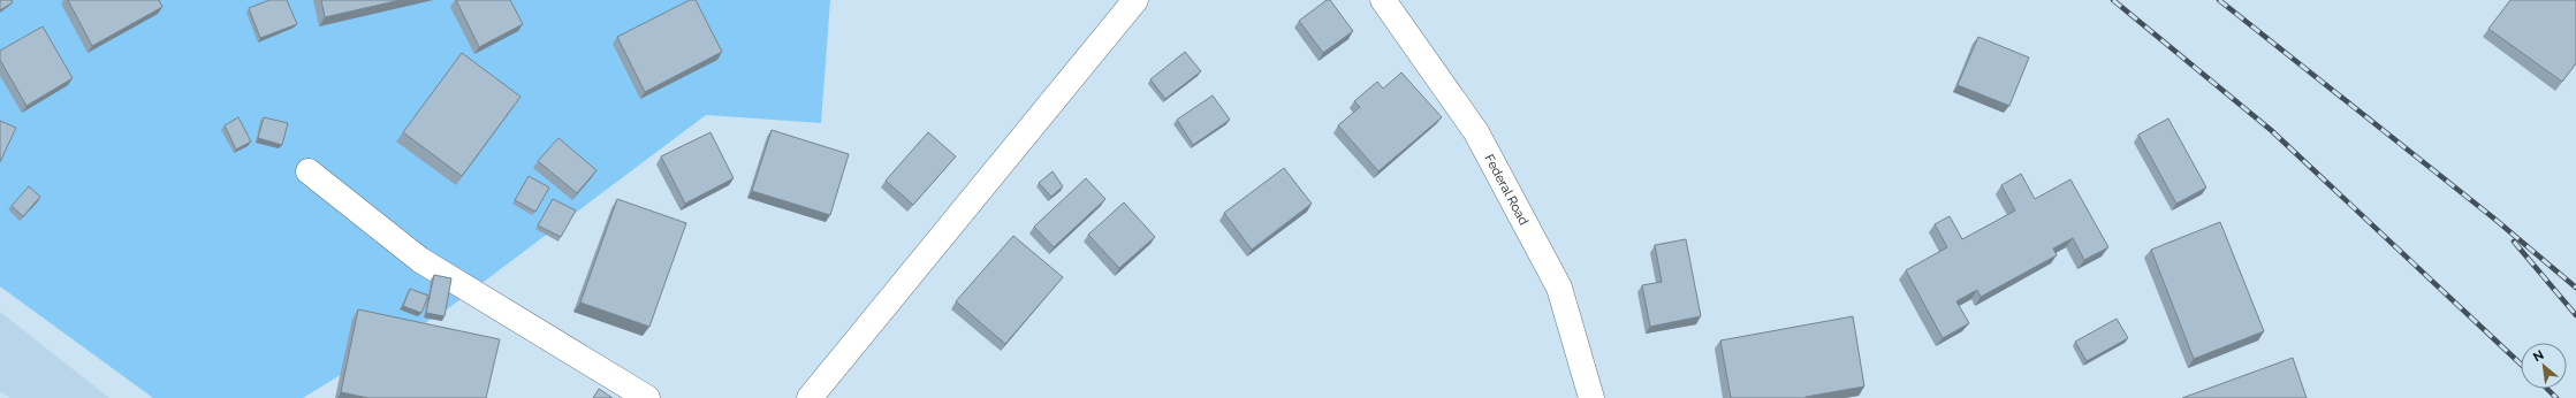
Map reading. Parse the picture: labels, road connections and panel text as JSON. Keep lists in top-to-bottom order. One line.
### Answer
{"streets":{"street":["Federal Road"]},"north":"top left"}
